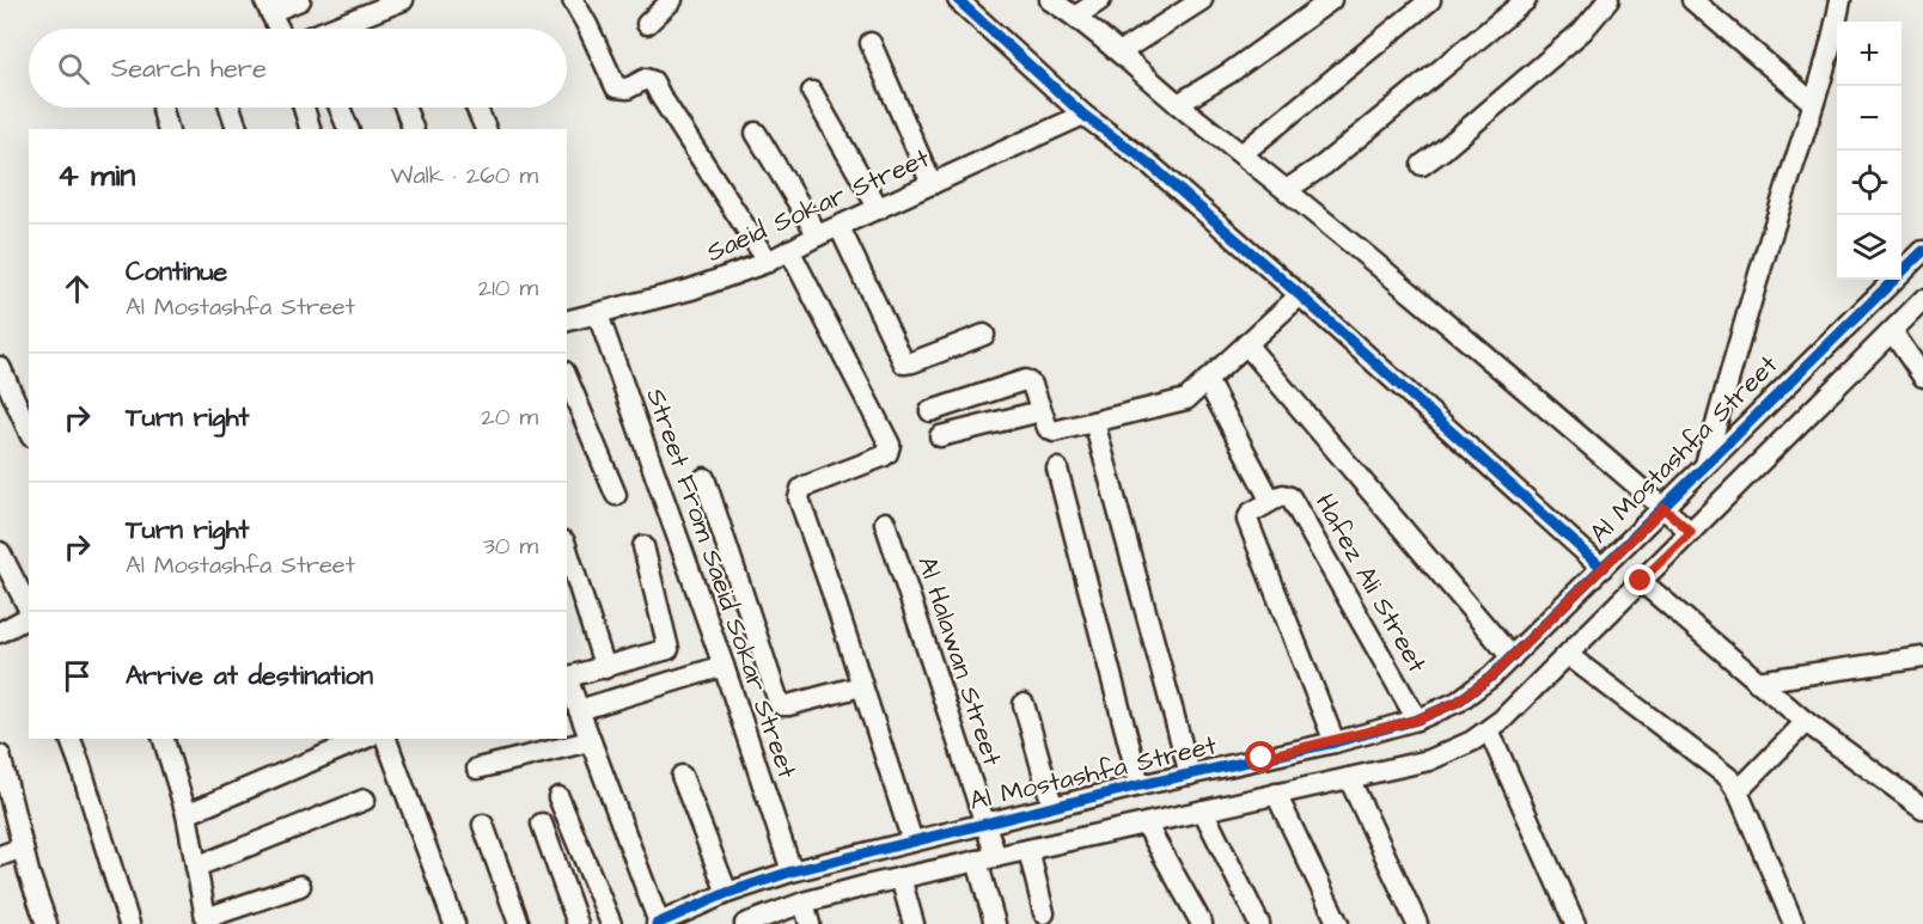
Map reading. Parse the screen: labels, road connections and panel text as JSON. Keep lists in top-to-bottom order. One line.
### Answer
{"streets":{"street":["Saeid Sokar Street","Al Mostashfa Street","Street From Saeid Sokar Street","Hafez Ali Street","Al Halawan Street"]},"crossings":[["Saeid Sokar Street","Street From Saeid Sokar Street"],["Al Mostashfa Street","Street From Saeid Sokar Street"],["Al Mostashfa Street","Hafez Ali Street"],["Al Mostashfa Street","Al Halawan Street"]],"page":{"map_buttons":["+","−"],"search":"Search here","heading":["4 min","Walk · 260 m"],"list":[["Continue","Al Mostashfa Street","210 m"],["Turn right","20 m"],["Turn right","Al Mostashfa Street","30 m"],"Arrive at destination"]}}
